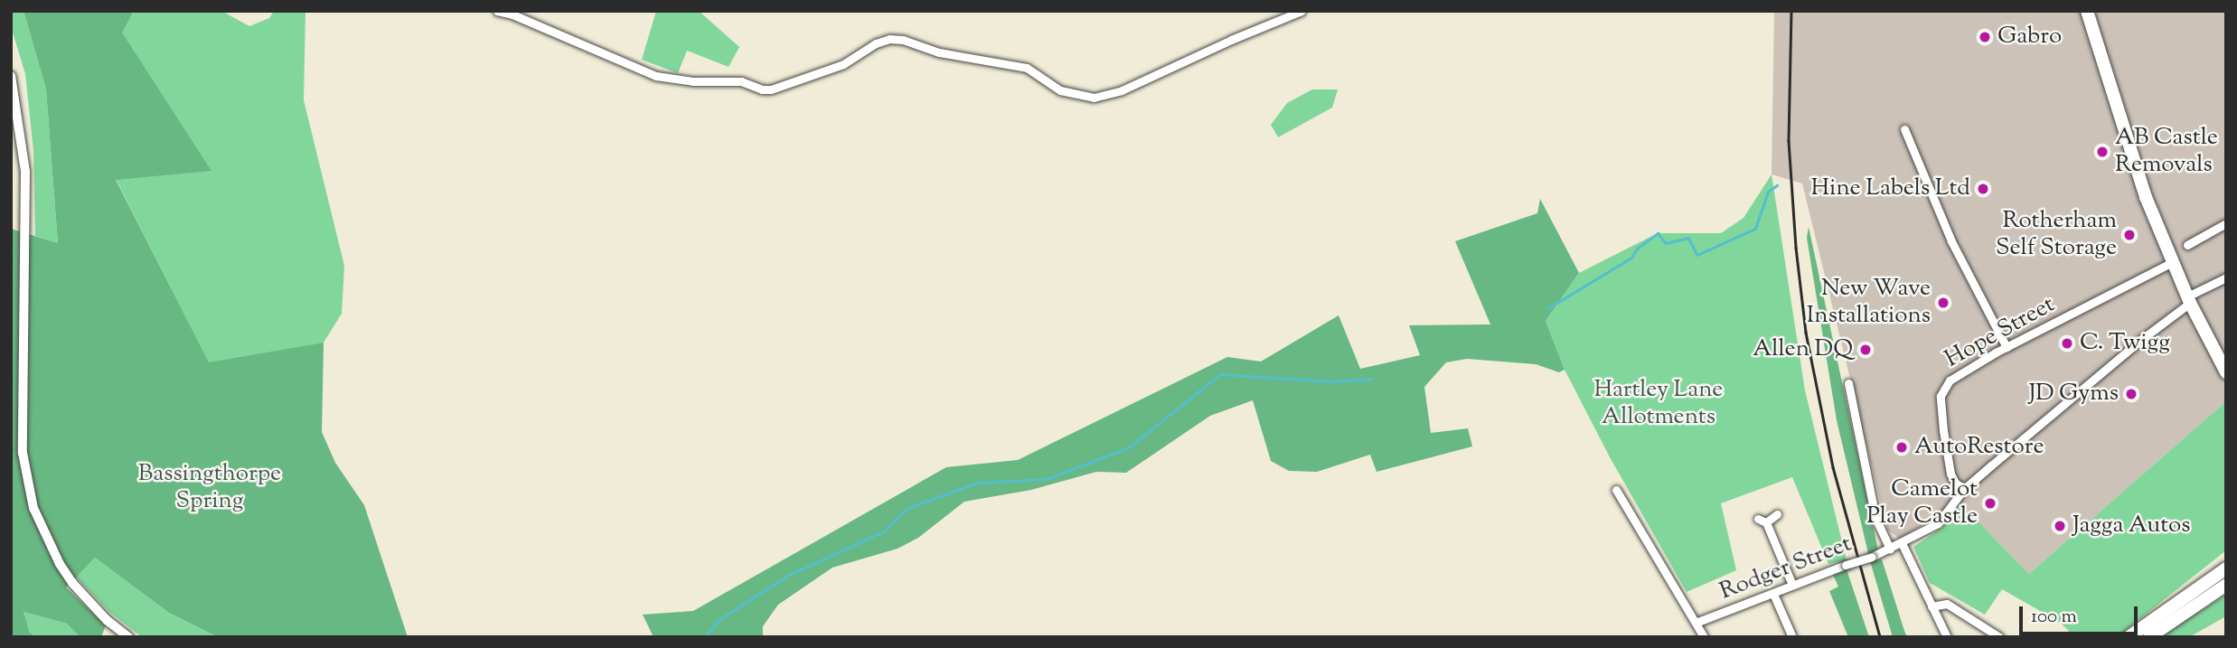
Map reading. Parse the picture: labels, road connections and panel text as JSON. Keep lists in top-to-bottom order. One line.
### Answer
{"streets":{"street":["Hope Street","Rodger Street"]},"crossings":[["Hope Street","Rodger Street"]],"parks":["Hartley Lane Allotments","Bassingthorpe Spring"],"places":["Gabro","AB Castle Removals","Hine Labels Ltd","Rotherham Self Storage","New Wave Installations","C. Twigg","Allen DQ","JD Gyms","AutoRestore","Camelot Play Castle","Jagga Autos"],"scale_bar":"100 m"}
